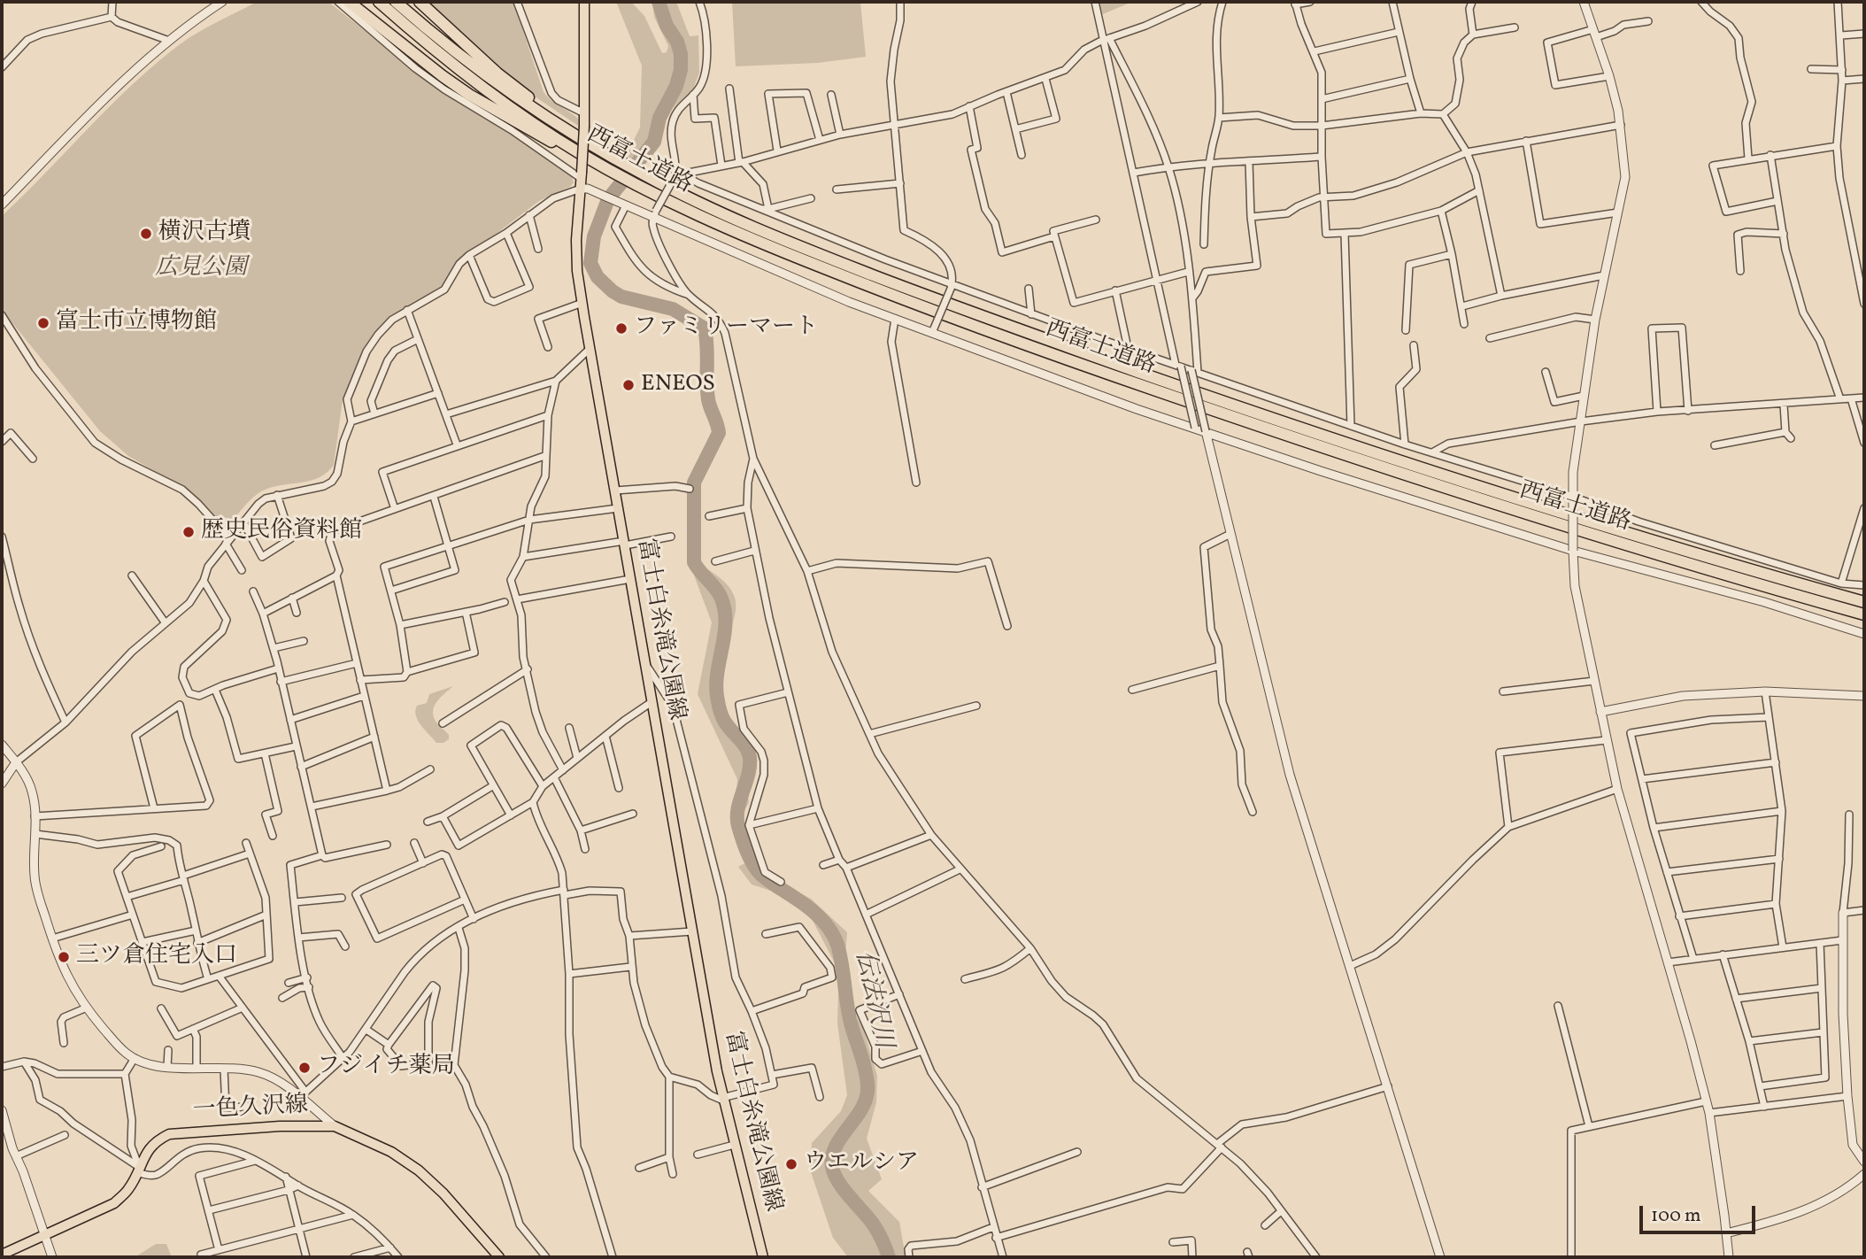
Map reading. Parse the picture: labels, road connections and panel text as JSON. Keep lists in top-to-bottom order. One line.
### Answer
{"streets":{"highway":["西富士道路"],"main road":["富士白糸滝公園線","一色久沢線"]},"water":["伝法沢川"],"parks":["広見公園"],"places":["横沢古墳","富士市立博物館","ファミリーマート","ENEOS","歴史民俗資料館","三ツ倉住宅入口","フジイチ薬局","ウエルシア"],"scale_bar":"100 m"}
